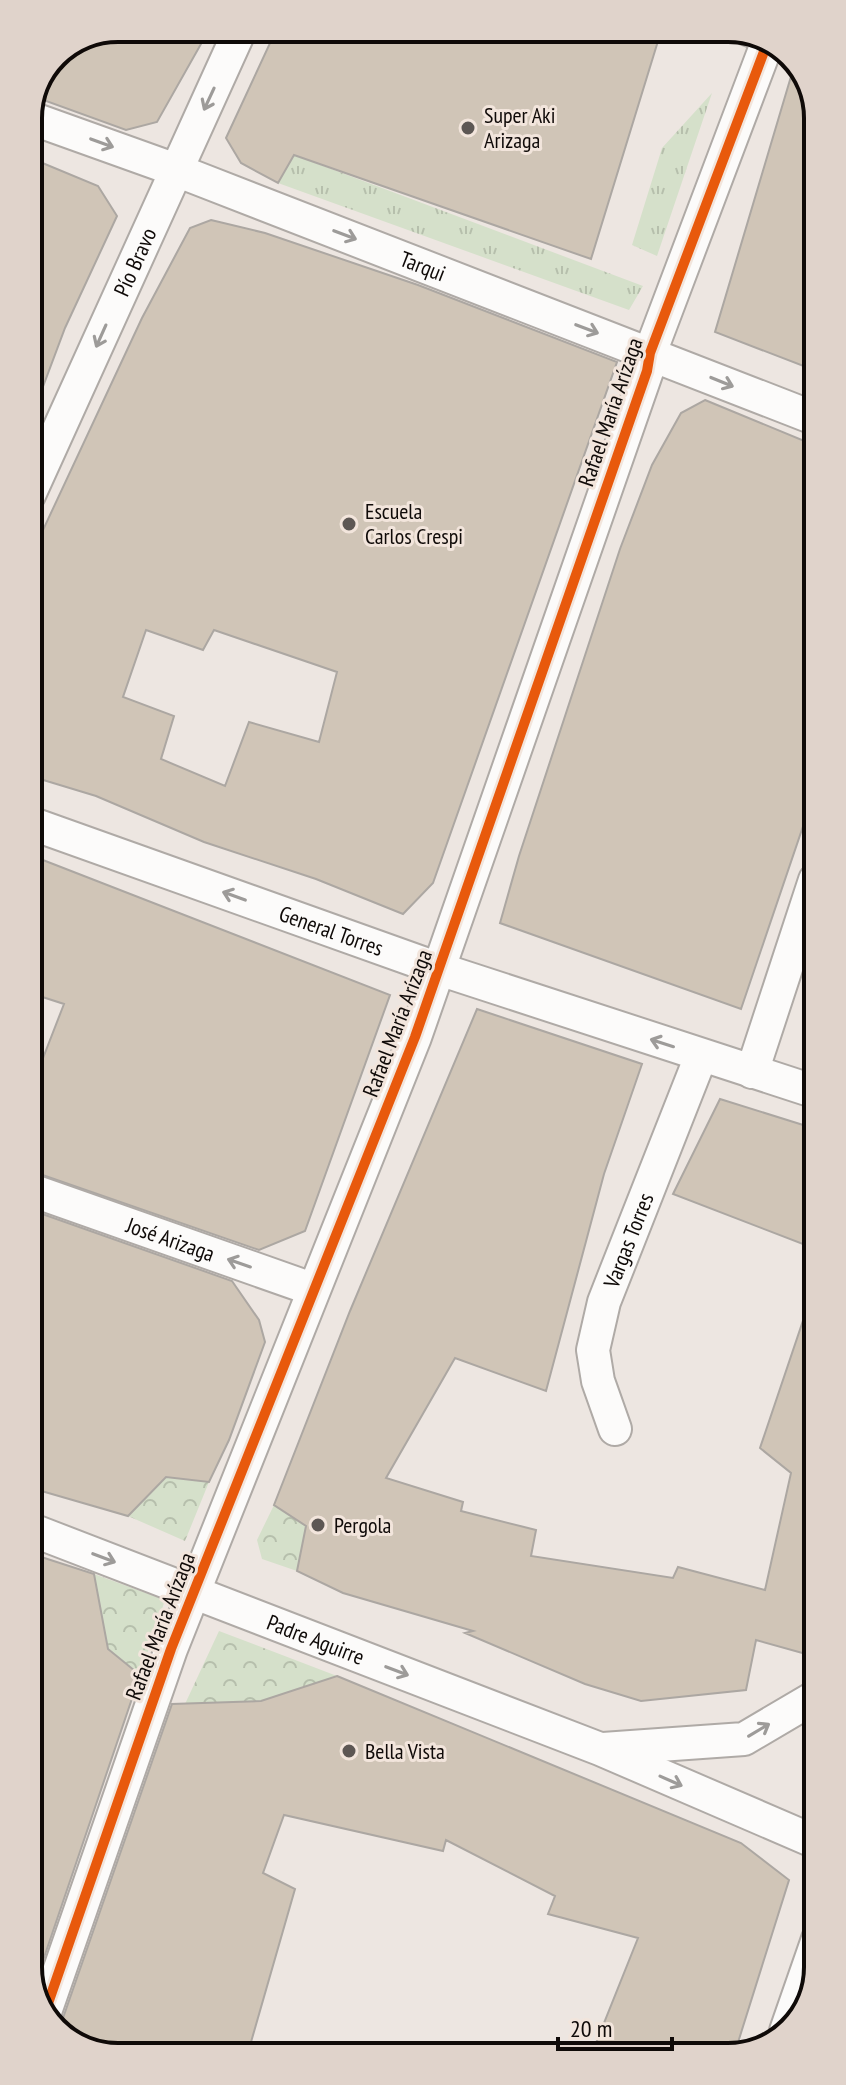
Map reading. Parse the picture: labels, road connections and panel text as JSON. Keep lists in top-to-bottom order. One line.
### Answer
{"streets":{"street":["Pío Bravo","Tarqui","Rafael María Arízaga","General Torres","José Arizaga","Vargas Torres","Padre Aguirre"]},"crossings":[["Pío Bravo","Tarqui"],["Tarqui","Rafael María Arízaga"],["Rafael María Arízaga","General Torres"],["Rafael María Arízaga","José Arizaga"],["Rafael María Arízaga","Padre Aguirre"],["General Torres","Vargas Torres"]],"one_way":["Pío Bravo","Tarqui","General Torres","José Arizaga","Padre Aguirre"],"places":["Super Aki Arizaga","Escuela Carlos Crespi","Pergola","Bella Vista"],"scale_bar":"20 m"}
